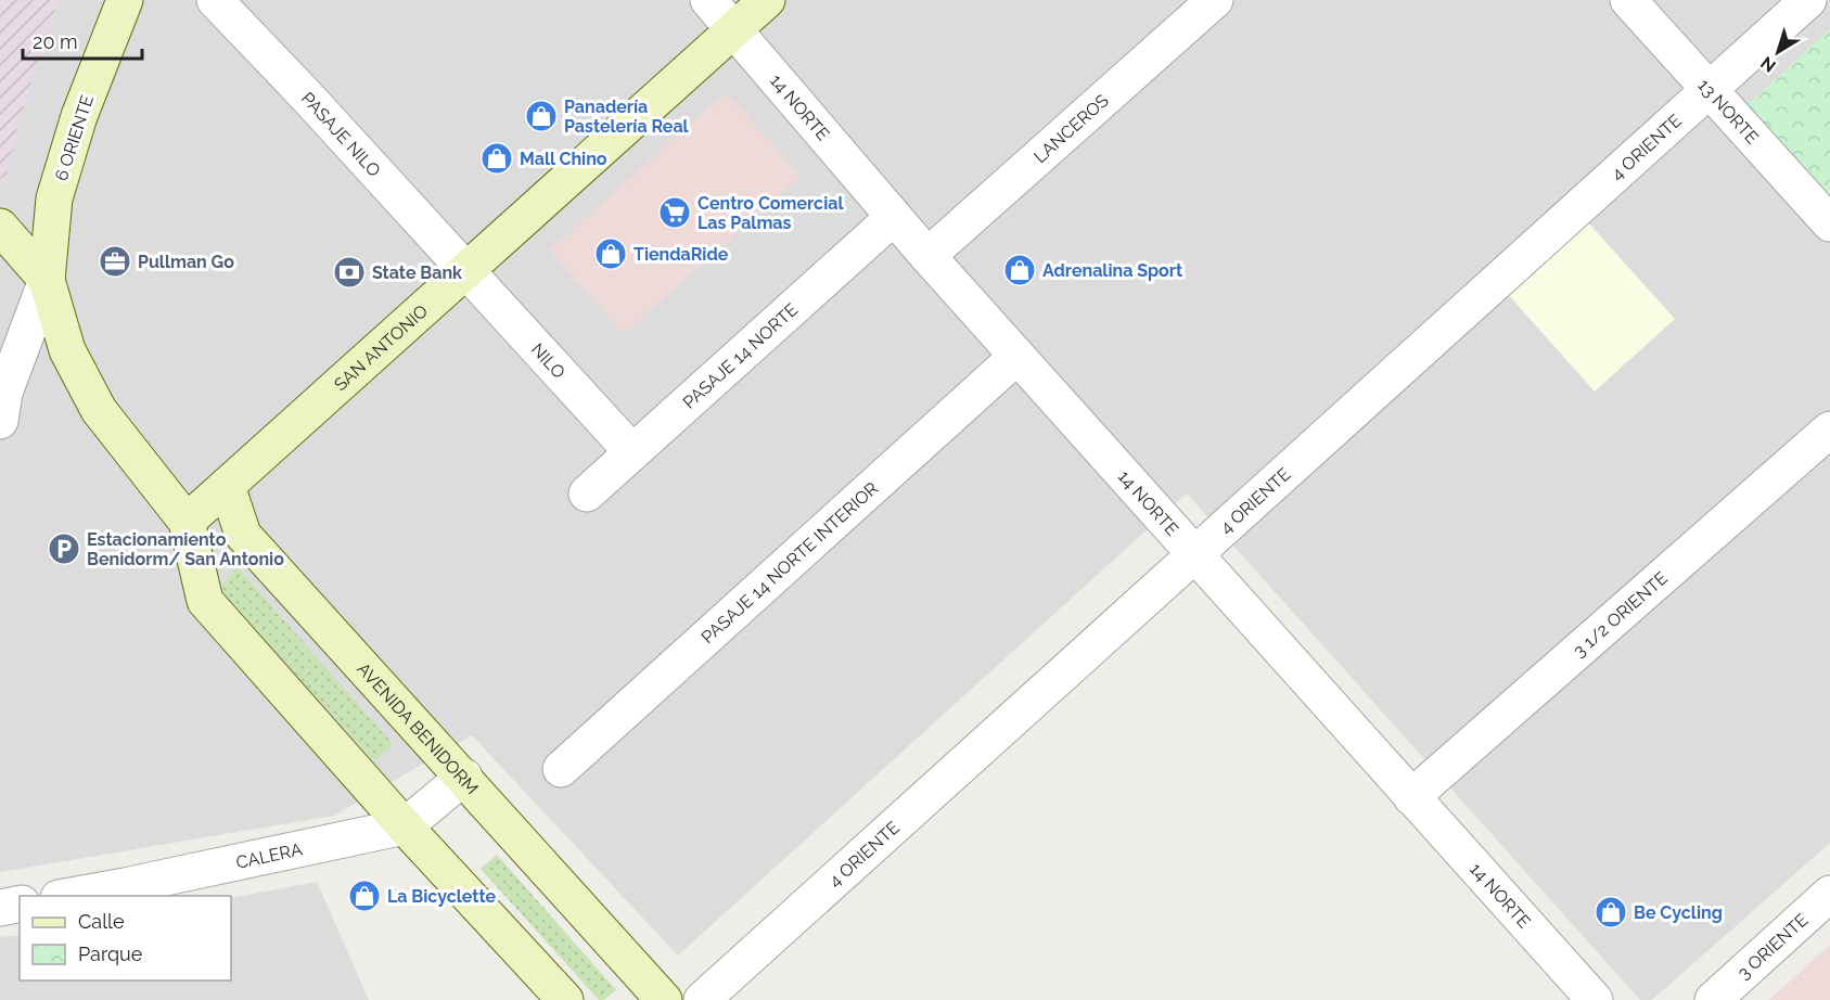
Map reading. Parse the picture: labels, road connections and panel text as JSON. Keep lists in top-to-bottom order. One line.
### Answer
{"streets":{"main road":["6 ORIENTE","SAN ANTONIO","AVENIDA BENIDORM"],"street":["14 NORTE","13 NORTE","LANCEROS","PASAJE NILO","4 ORIENTE","PASAJE 14 NORTE","NILO","PASAJE 14 NORTE INTERIOR","3 1/2 ORIENTE","CALERA","3 ORIENTE"]},"crossings":[["14 NORTE","LANCEROS"],["14 NORTE","4 ORIENTE"],["14 NORTE","SAN ANTONIO"],["14 NORTE","PASAJE 14 NORTE"],["14 NORTE","PASAJE 14 NORTE INTERIOR"],["14 NORTE","3 1/2 ORIENTE"],["13 NORTE","4 ORIENTE"],["PASAJE NILO","SAN ANTONIO"],["PASAJE NILO","NILO"],["SAN ANTONIO","NILO"],["SAN ANTONIO","AVENIDA BENIDORM"],["PASAJE 14 NORTE","NILO"],["AVENIDA BENIDORM","CALERA"]],"places":{"shop":["Panadería Pastelería Real","Mall Chino","TiendaRide","Adrenalina Sport","La Bicyclette","Be Cycling"],"supermarket":["Centro Comercial Las Palmas"],"office":["Pullman Go"],"bank":["State Bank"],"parking":["Estacionamiento Benidorm/ San Antonio"]},"legend":["Calle","Parque"],"scale_bar":"20 m","north":"bottom left"}
